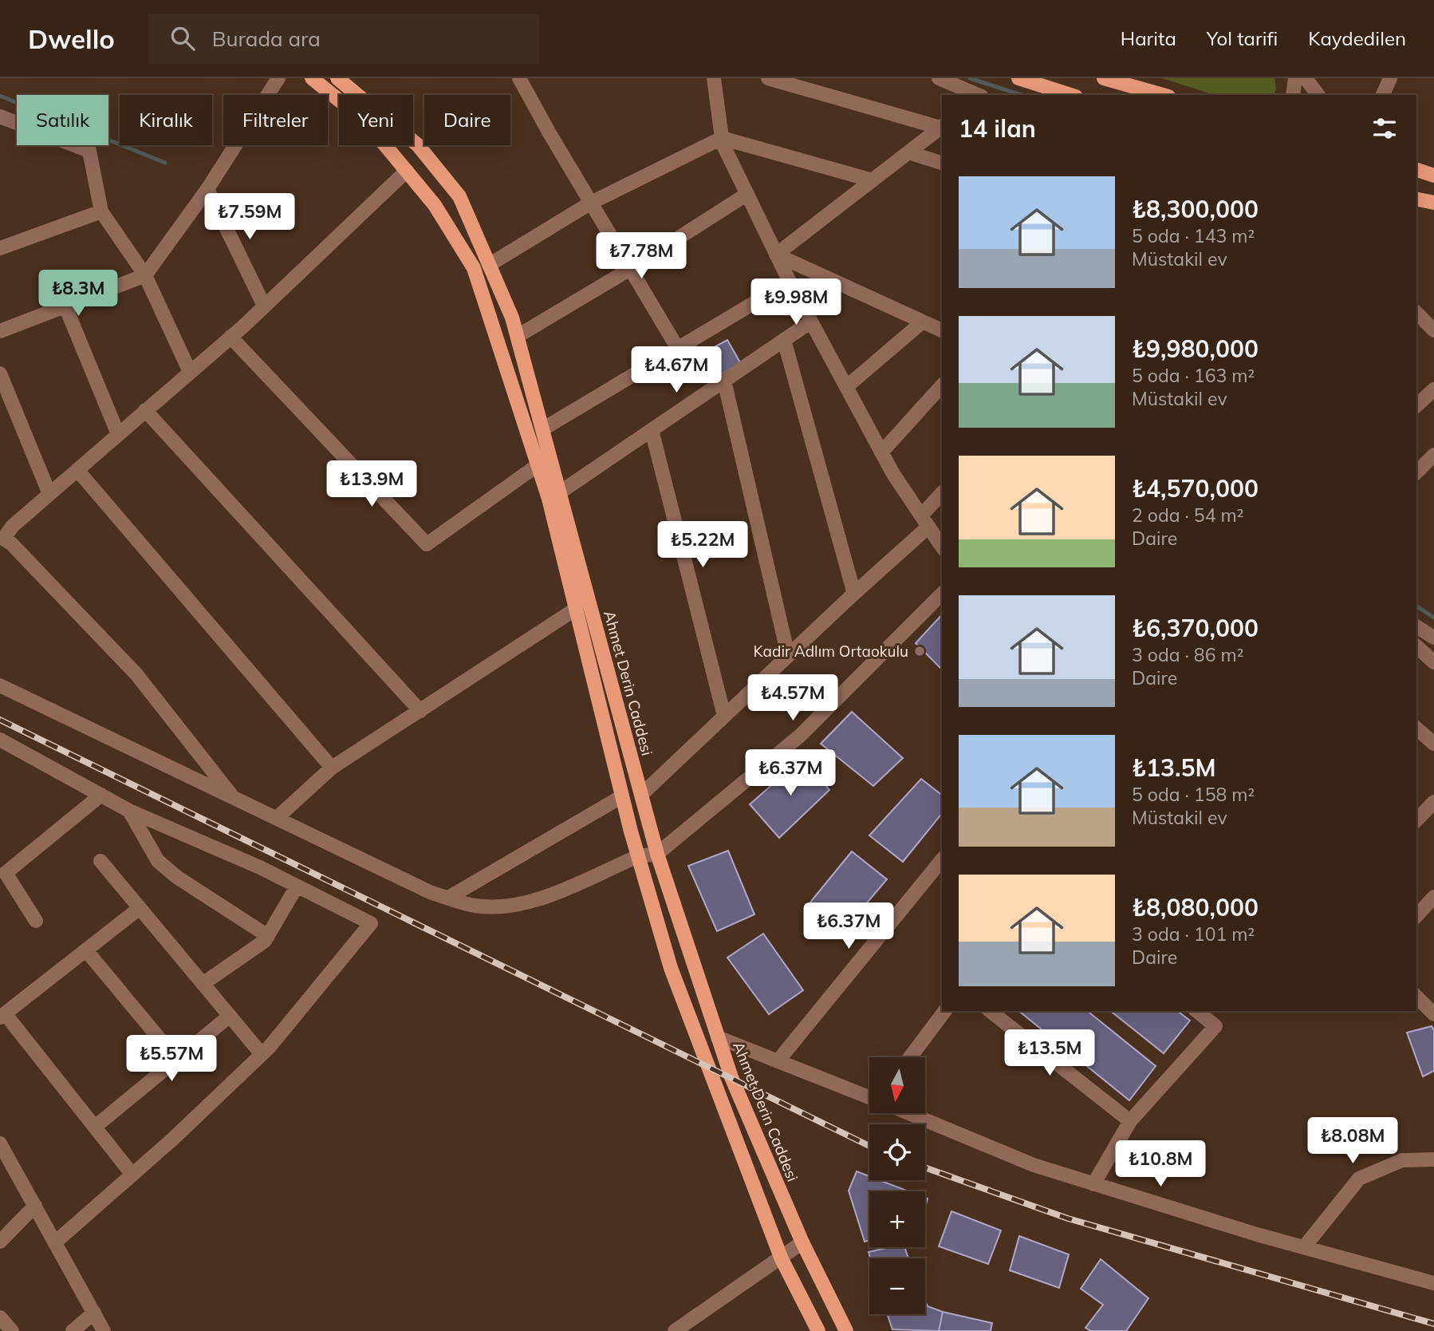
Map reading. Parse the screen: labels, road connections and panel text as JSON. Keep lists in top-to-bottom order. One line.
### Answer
{"streets":{"main road":["Ahmet Derin Caddesi"]},"places":["Kadir Adlım Ortaokulu"],"north":"bottom","page":{"header":"Dwello","search":"Burada ara","nav":["Harita","Yol tarifi","Kaydedilen"],"chip":["Satılık","Kiralık","Filtreler","Yeni","Daire"],"heading":"14 ilan","list":[{"name":"₺8,300,000","note":"5 oda · 143 m² · Müstakil ev"},{"name":"₺9,980,000","note":"5 oda · 163 m² · Müstakil ev"},{"name":"₺4,570,000","note":"2 oda · 54 m² · Daire"},{"name":"₺6,370,000","note":"3 oda · 86 m² · Daire"},{"name":"₺13.5M","note":"5 oda · 158 m² · Müstakil ev"},{"name":"₺8,080,000","note":"3 oda · 101 m² · Daire"}],"price":["₺7.59M","₺7.78M","₺8.3M","₺9.98M","₺4.67M","₺13.9M","₺5.22M","₺4.57M","₺6.37M","₺6.37M","₺13.5M","₺5.57M","₺8.08M","₺10.8M"],"map_buttons":["+","−"]}}
